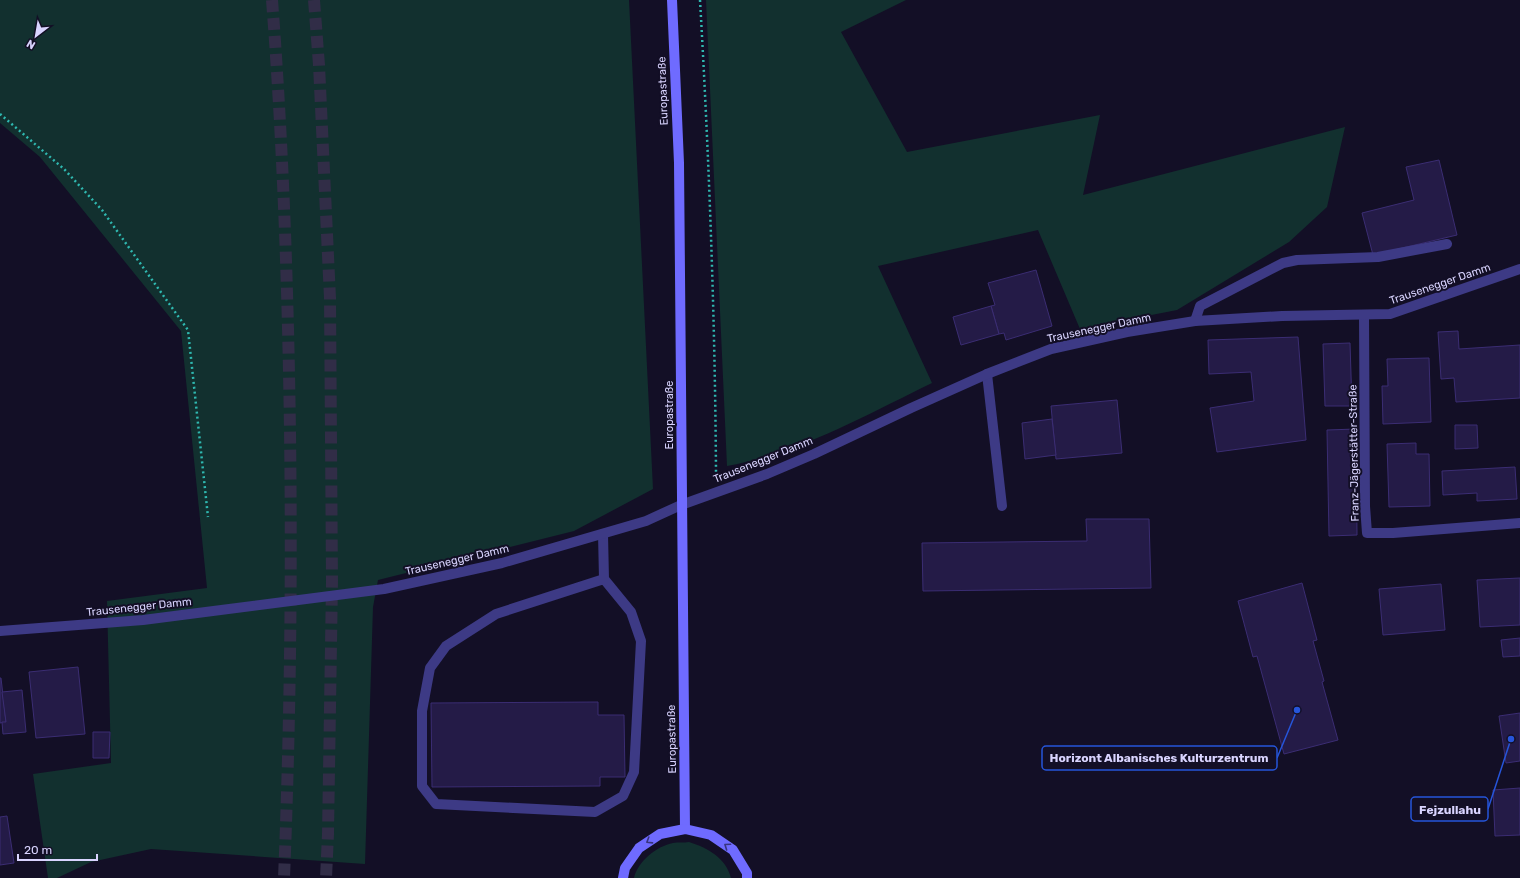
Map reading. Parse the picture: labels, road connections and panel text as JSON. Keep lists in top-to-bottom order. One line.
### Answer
{"streets":{"street":["Europastraße","Trausenegger Damm","Franz-Jägerstätter-Straße"]},"crossings":[["Europastraße","Trausenegger Damm"],["Trausenegger Damm","Franz-Jägerstätter-Straße"]],"places":["Horizont Albanisches Kulturzentrum","Fejzullahu"],"scale_bar":"20 m","north":"bottom left"}
